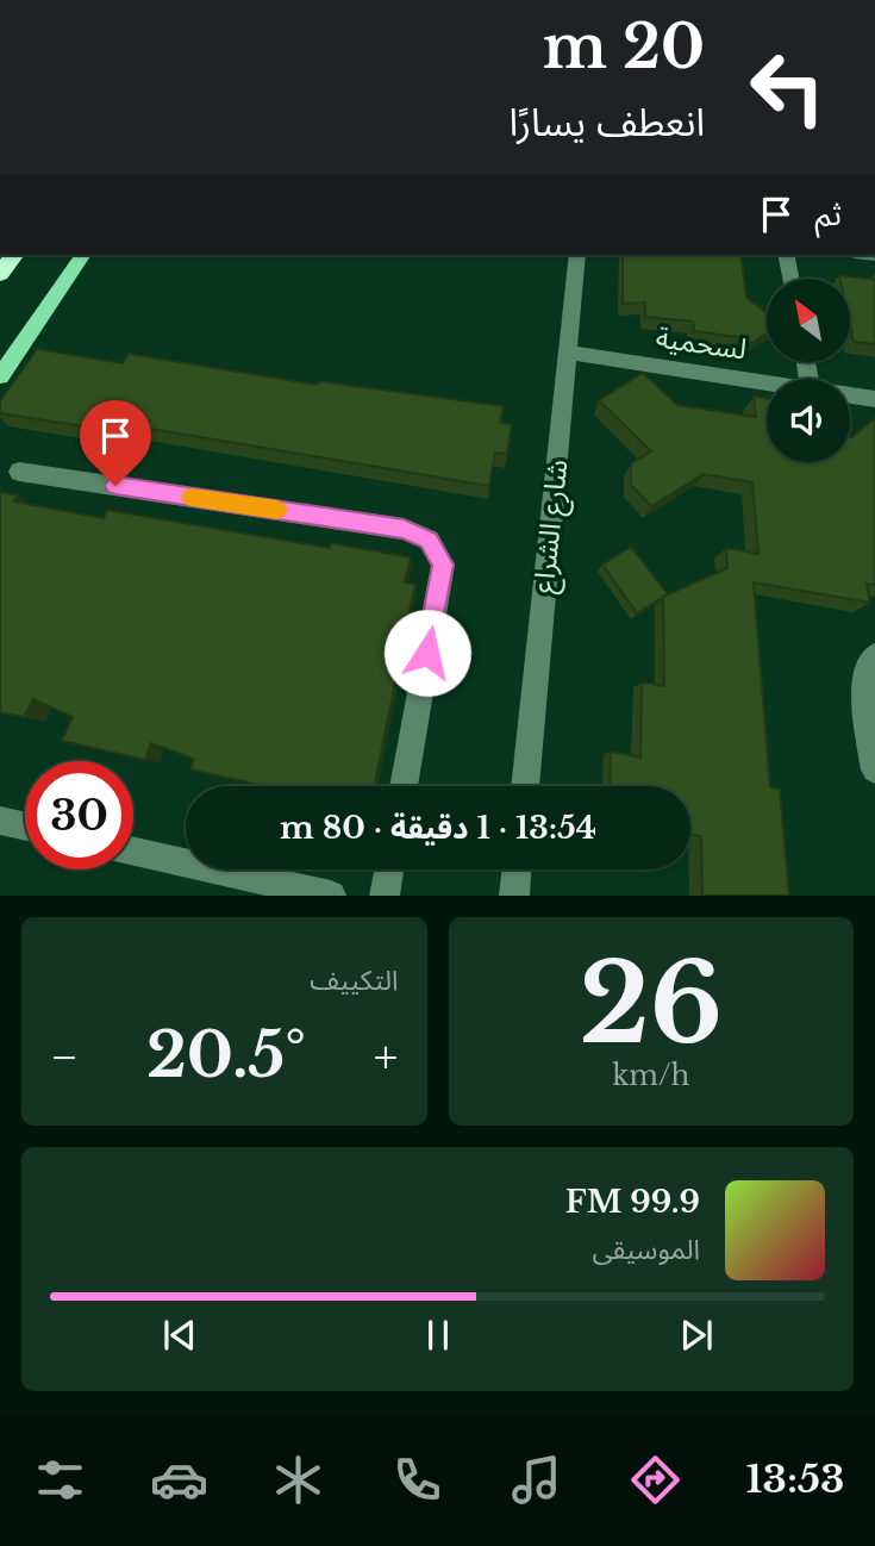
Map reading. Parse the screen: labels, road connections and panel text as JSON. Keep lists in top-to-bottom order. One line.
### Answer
{"streets":{"street":["لسحمية","شارع الشراع"]},"crossings":[["لسحمية","شارع الشراع"]],"north":"top left","page":{"turn":["20 m","انعطف يسارًا"],"then":"ثم","limit":"30","trip":"13:54 · 1 دقيقة · 80 m","tile":[["26","km/h"],"التكييف"],"heat":["−","20.5°","+"],"song":["99.9 FM","الموسيقى"],"tabs":"13:53"}}
